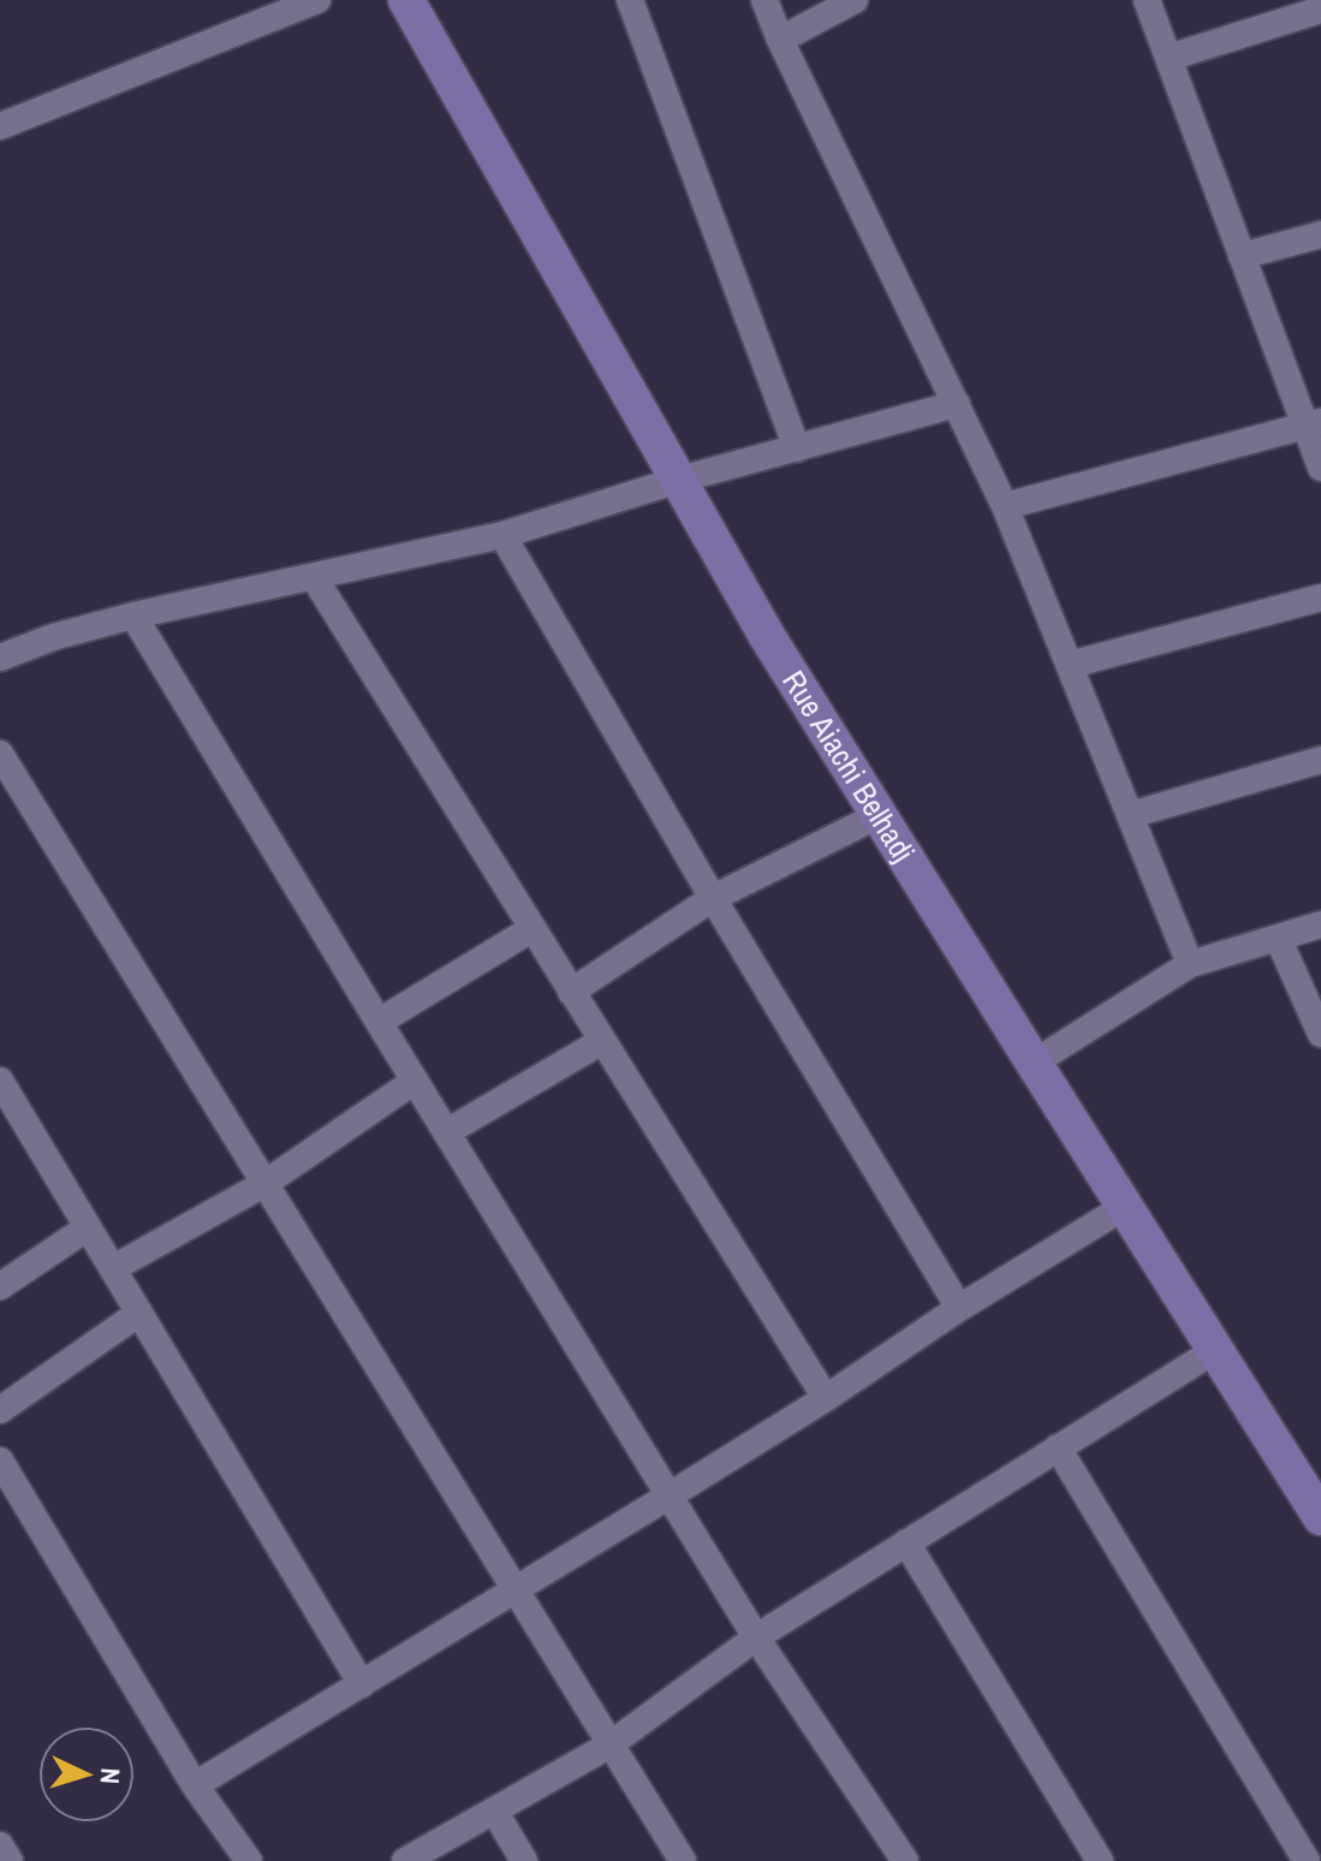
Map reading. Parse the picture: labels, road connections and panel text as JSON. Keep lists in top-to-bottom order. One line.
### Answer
{"streets":{"street":["Rue Aiachi Belhadj"]},"north":"right"}
